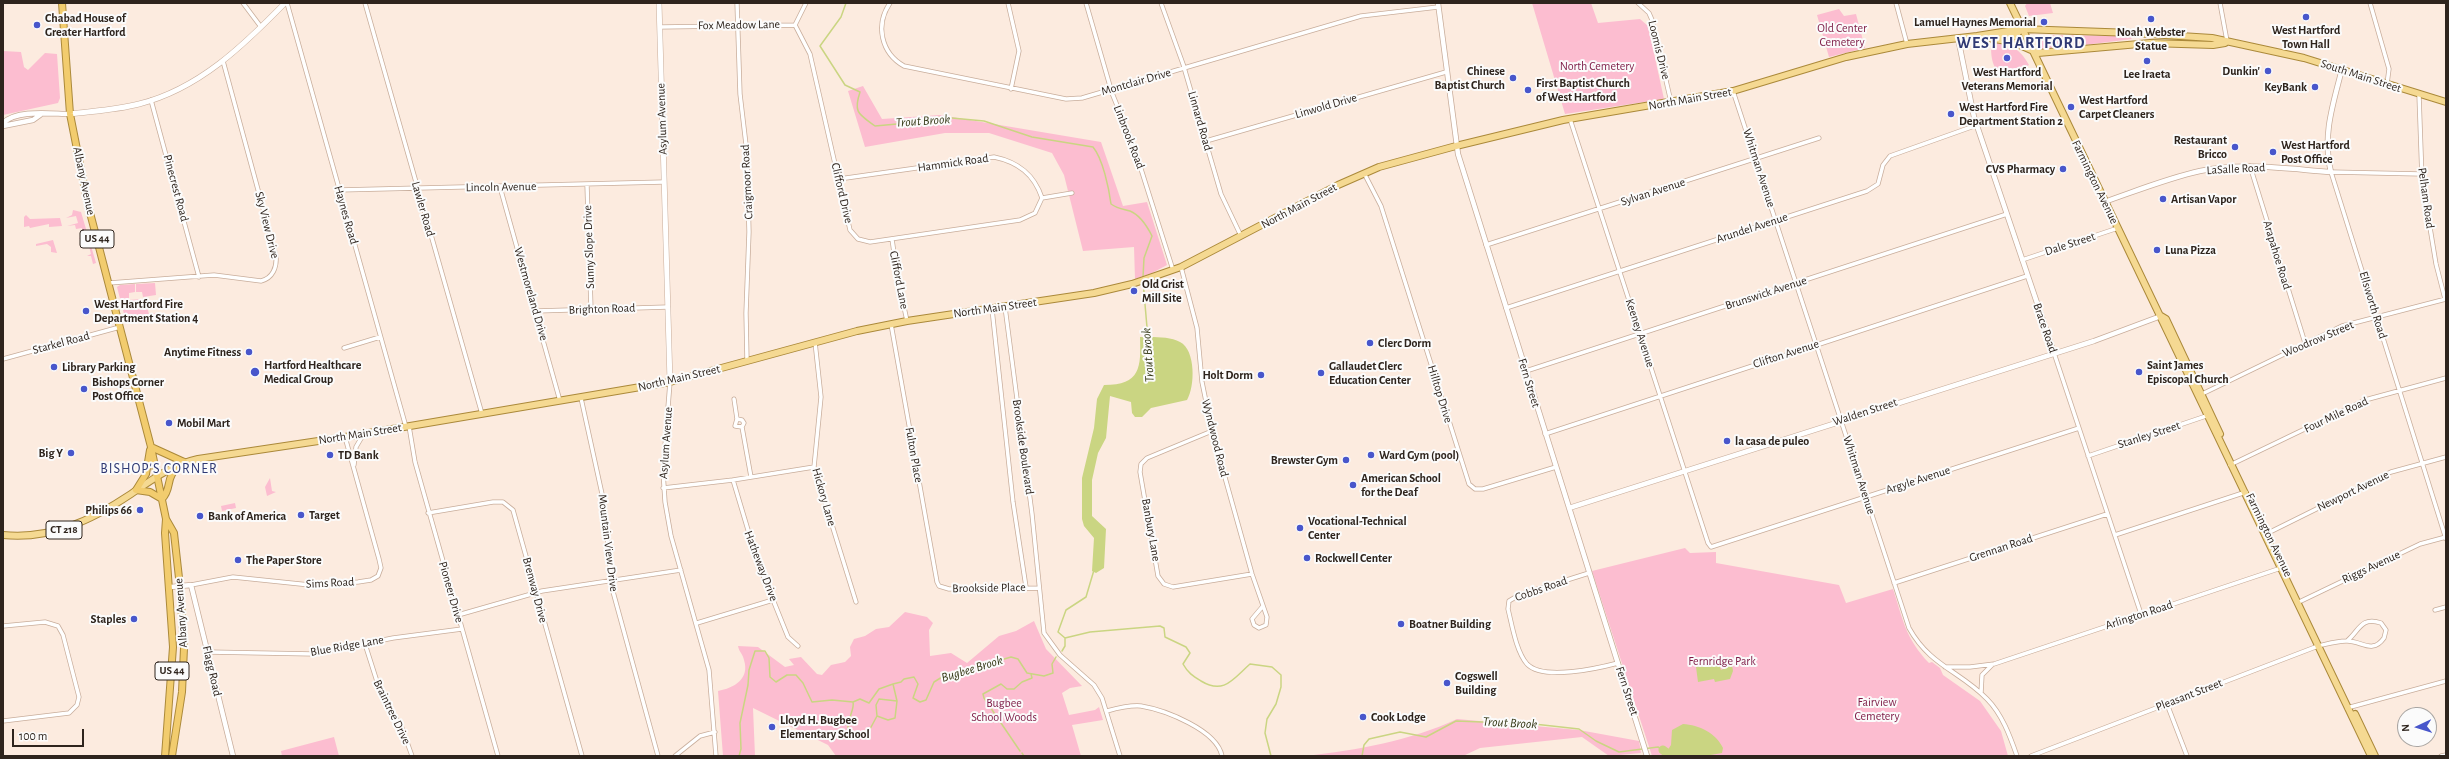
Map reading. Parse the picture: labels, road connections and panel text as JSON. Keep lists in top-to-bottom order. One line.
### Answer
{"streets":{"highway":["Albany Avenue","US 44"],"main road":["South Main Street","North Main Street","Asylum Avenue","Farmington Avenue","CT 218"],"street":["Fox Meadow Lane","Loomis Drive","Montclair Drive","Linwold Drive","Linnard Road","Linbrook Road","Hammick Road","Whitman Avenue","LaSalle Road","Craigmoor Road","Lincoln Avenue","Pinecrest Road","Sylvan Avenue","Clifford Drive","Pelham Road","Lawler Road","Haynes Road","Sky View Drive","Arundel Avenue","Dale Street","Sunny Slope Drive","Arapahoe Road","Clifford Lane","Brunswick Avenue","Westmoreland Drive","Ellsworth Road","Brighton Road","Brace Road","Keeney Avenue","Woodrow Street","Starkel Road","Clifton Avenue","Fern Street","Hilltop Drive","Walden Street","Four Mile Road","Stanley Street","Wyndwood Road","Brookside Boulevard","Fulton Place","Argyle Avenue","Newport Avenue","Hickory Lane","Banbury Lane","Mountain View Drive","Grennan Road","Hatheway Drive","Riggs Avenue","Sims Road","Brookside Place","Cobbs Road","Brenway Drive","Pioneer Drive","Arlington Road","Blue Ridge Lane","Flagg Road","Pleasant Street","Braintree Drive"]},"crossings":[["Fox Meadow Lane","Asylum Avenue"],["Fox Meadow Lane","Craigmoor Road"],["Fox Meadow Lane","Clifford Drive"],["Loomis Drive","North Main Street"],["South Main Street","North Main Street"],["South Main Street","Farmington Avenue"],["South Main Street","Pelham Road"],["South Main Street","Ellsworth Road"],["Montclair Drive","Linnard Road"],["Montclair Drive","Linbrook Road"],["Montclair Drive","Fern Street"],["North Main Street","Asylum Avenue"],["North Main Street","Linnard Road"],["North Main Street","Linbrook Road"],["North Main Street","Whitman Avenue"],["North Main Street","Albany Avenue"],["North Main Street","Craigmoor Road"],["North Main Street","Farmington Avenue"],["North Main Street","Lawler Road"],["North Main Street","Haynes Road"],["North Main Street","Clifford Lane"],["North Main Street","Westmoreland Drive"],["North Main Street","Brace Road"],["North Main Street","Keeney Avenue"],["North Main Street","Fern Street"],["North Main Street","Hilltop Drive"],["North Main Street","Wyndwood Road"],["North Main Street","Brookside Boulevard"],["North Main Street","Fulton Place"],["North Main Street","Hickory Lane"],["North Main Street","Mountain View Drive"],["North Main Street","Sims Road"],["North Main Street","Pioneer Drive"],["Linwold Drive","Linnard Road"],["Linwold Drive","Fern Street"],["Asylum Avenue","Lincoln Avenue"],["Asylum Avenue","Brighton Road"],["Hammick Road","Clifford Drive"],["Whitman Avenue","Sylvan Avenue"],["Whitman Avenue","Arundel Avenue"],["Whitman Avenue","Brunswick Avenue"],["Whitman Avenue","Clifton Avenue"],["Whitman Avenue","Walden Street"],["Whitman Avenue","Argyle Avenue"],["Whitman Avenue","Grennan Road"],["Whitman Avenue","Arlington Road"],["LaSalle Road","Farmington Avenue"],["LaSalle Road","Pelham Road"],["LaSalle Road","Arapahoe Road"],["LaSalle Road","Ellsworth Road"],["Albany Avenue","Sky View Drive"],["Albany Avenue","Starkel Road"],["Albany Avenue","Sims Road"],["Farmington Avenue","Dale Street"],["Farmington Avenue","Woodrow Street"],["Farmington Avenue","Walden Street"],["Farmington Avenue","Four Mile Road"],["Farmington Avenue","Stanley Street"],["Farmington Avenue","Newport Avenue"],["Farmington Avenue","Riggs Avenue"],["Farmington Avenue","Arlington Road"],["Farmington Avenue","Pleasant Street"],["Lincoln Avenue","Lawler Road"],["Lincoln Avenue","Haynes Road"],["Lincoln Avenue","Sunny Slope Drive"],["Lincoln Avenue","Westmoreland Drive"],["Pinecrest Road","Sky View Drive"],["Sylvan Avenue","Keeney Avenue"],["Sylvan Avenue","Fern Street"],["Clifford Drive","Clifford Lane"],["Pelham Road","Woodrow Street"],["Haynes Road","Pioneer Drive"],["Arundel Avenue","Brace Road"],["Arundel Avenue","Keeney Avenue"],["Arundel Avenue","Fern Street"],["Dale Street","Brace Road"],["Sunny Slope Drive","Brighton Road"],["Arapahoe Road","Woodrow Street"],["Brunswick Avenue","Brace Road"],["Brunswick Avenue","Keeney Avenue"],["Brunswick Avenue","Fern Street"],["Westmoreland Drive","Brighton Road"],["Ellsworth Road","Woodrow Street"],["Ellsworth Road","Four Mile Road"],["Ellsworth Road","Newport Avenue"],["Ellsworth Road","Riggs Avenue"],["Brace Road","Clifton Avenue"],["Brace Road","Walden Street"],["Brace Road","Stanley Street"],["Brace Road","Argyle Avenue"],["Brace Road","Grennan Road"],["Brace Road","Arlington Road"],["Keeney Avenue","Clifton Avenue"],["Keeney Avenue","Walden Street"],["Keeney Avenue","Argyle Avenue"],["Clifton Avenue","Fern Street"],["Fern Street","Hilltop Drive"],["Fern Street","Walden Street"],["Fern Street","Cobbs Road"],["Wyndwood Road","Banbury Lane"],["Brookside Boulevard","Brookside Place"],["Fulton Place","Brookside Place"],["Sims Road","Flagg Road"],["Brenway Drive","Pioneer Drive"],["Pioneer Drive","Blue Ridge Lane"],["Blue Ridge Lane","Flagg Road"],["Blue Ridge Lane","Braintree Drive"]],"districts":["WEST HARTFORD","BISHOP'S CORNER"],"water":["Trout Brook","Bugbee Brook"],"parks":["Old Center Cemetery","North Cemetery","Fernridge Park","Fairview Cemetery","Bugbee School Woods"],"places":["West Hartford Town Hall","Noah Webster Statue","Lamuel Haynes Memorial","Chabad House of Greater Hartford","West Hartford Veterans Memorial","Lee Iraeta","Dunkin'","Chinese Baptist Church","KeyBank","First Baptist Church of West Hartford","West Hartford Carpet Cleaners","West Hartford Fire Department Station 2","Restaurant Bricco","West Hartford Post Office","CVS Pharmacy","Artisan Vapor","Luna Pizza","Old Grist Mill Site","West Hartford Fire Department Station 4","Clerc Dorm","Anytime Fitness","Library Parking","Hartford Healthcare Medical Group","Saint James Episcopal Church","Gallaudet Clerc Education Center","Holt Dorm","Bishops Corner Post Office","Mobil Mart","la casa de puleo","Big Y","TD Bank","Ward Gym (pool)","Brewster Gym","American School for the Deaf","Philips 66","Target","Bank of America","Vocational-Technical Center","Rockwell Center","The Paper Store","Staples","Boatner Building","Cogswell Building","Cook Lodge","Lloyd H. Bugbee Elementary School"],"scale_bar":"100 m","north":"left"}
